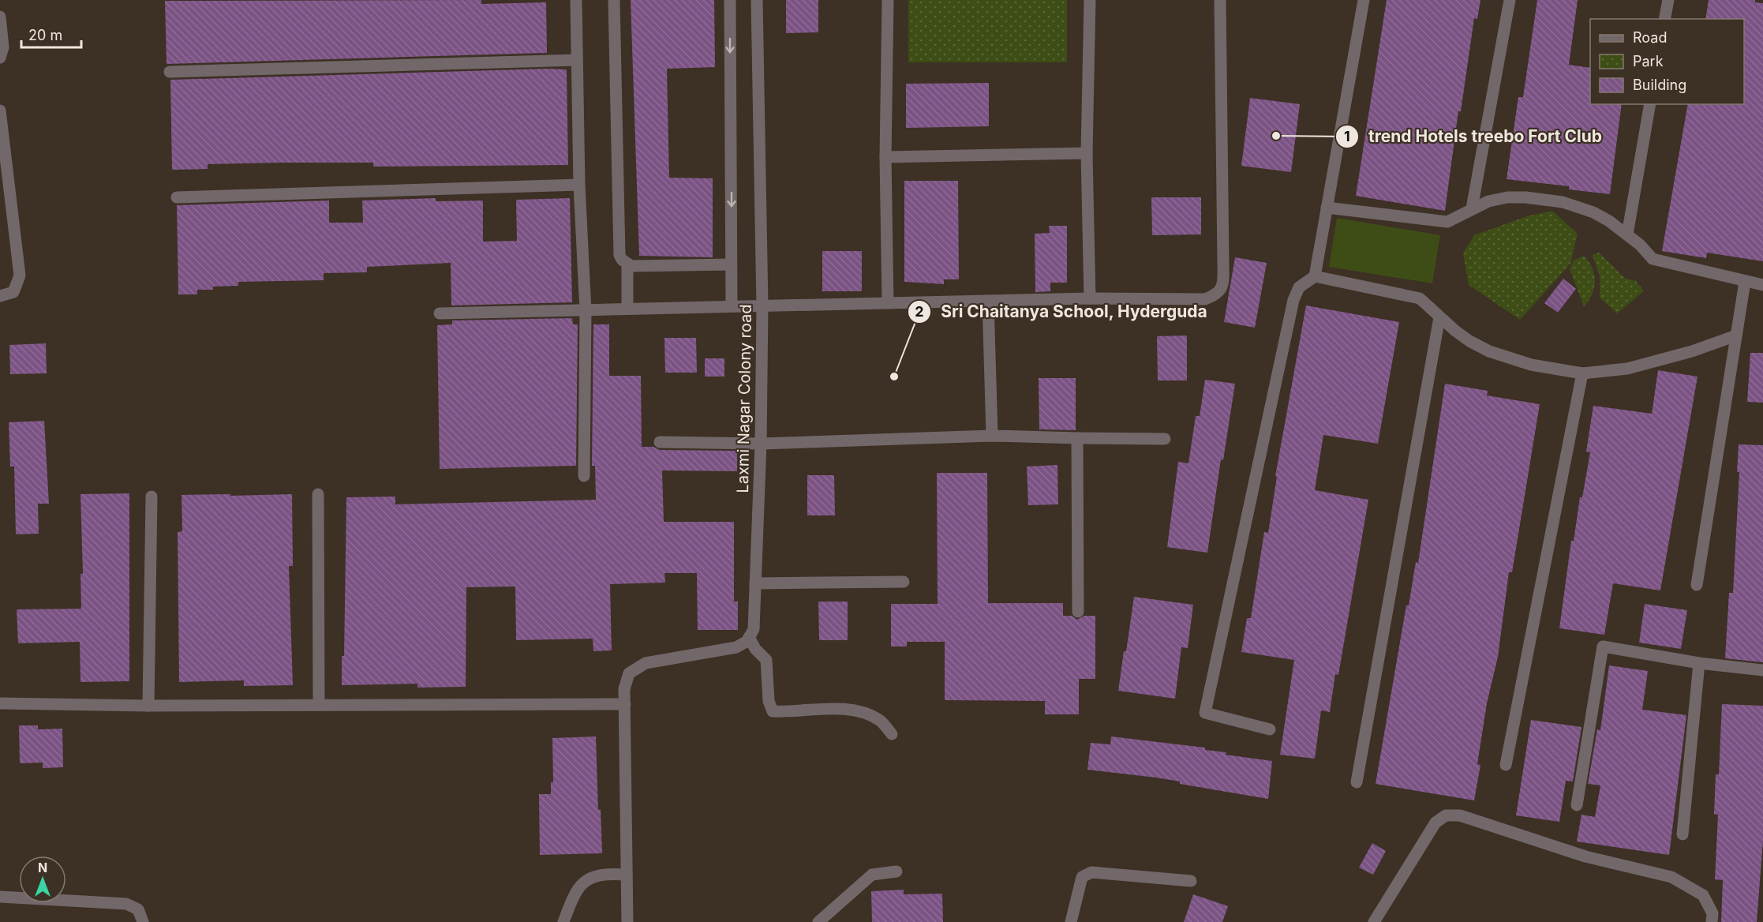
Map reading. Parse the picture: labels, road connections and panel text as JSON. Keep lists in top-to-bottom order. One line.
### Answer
{"streets":{"street":["Laxmi Nagar Colony road"]},"places":["trend Hotels treebo Fort Club","Sri Chaitanya School, Hyderguda"],"legend":["Road","Park","Building"],"scale_bar":"20 m","north":"top"}
